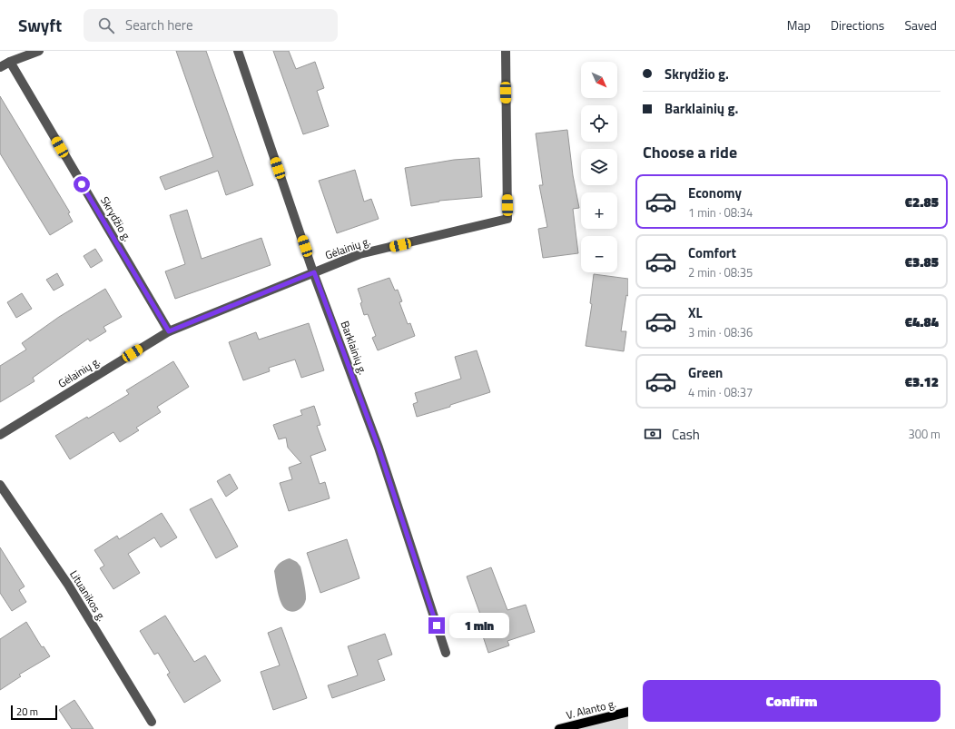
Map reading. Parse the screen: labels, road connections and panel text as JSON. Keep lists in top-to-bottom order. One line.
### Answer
{"streets":{"main road":["V. Alanto g."],"street":["Skrydžio g.","Gėlainių g.","Barklainių g.","Lituanikos g."]},"crossings":[["Skrydžio g.","Gėlainių g."],["Gėlainių g.","Barklainių g."]],"scale_bar":"20 m","north":"bottom right","page":{"header":"Swyft","search":"Search here","nav":["Map","Directions","Saved"],"banner":["Skrydžio g.","Barklainių g."],"map_buttons":["+","−"],"heading":"Choose a ride","list":[{"name":"Economy","note":"1 min · 08:34","value":"€2.85"},{"name":"Comfort","note":"2 min · 08:35","value":"€3.85"},{"name":"XL","note":"3 min · 08:36","value":"€4.84"},{"name":"Green","note":"4 min · 08:37","value":"€3.12"}],"pay":["Cash","300 m"],"bubble":"1 min","buttons":"Confirm","scale":"20 m"}}
